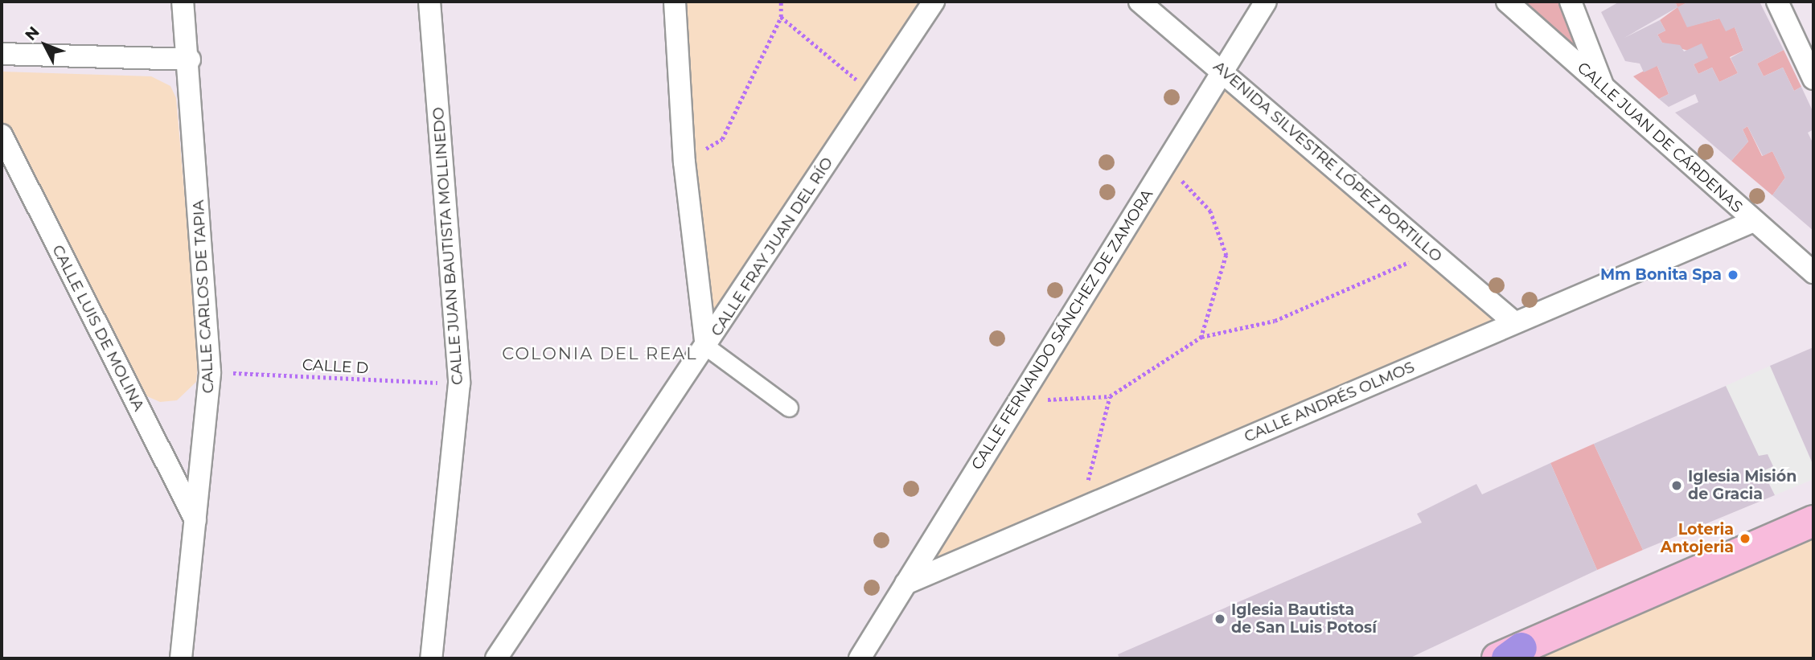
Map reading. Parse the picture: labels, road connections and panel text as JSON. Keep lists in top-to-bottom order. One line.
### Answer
{"streets":{"street":["CALLE JUAN DE CÁRDENAS","AVENIDA SILVESTRE LÓPEZ PORTILLO","CALLE JUAN BAUTISTA MOLLINEDO","CALLE FRAY JUAN DEL RÍO","CALLE CARLOS DE TAPIA","CALLE LUIS DE MOLINA","CALLE FERNANDO SÁNCHEZ DE ZAMORA","CALLE ANDRÉS OLMOS"],"path":["CALLE D"]},"crossings":[["CALLE JUAN DE CÁRDENAS","CALLE ANDRÉS OLMOS"],["AVENIDA SILVESTRE LÓPEZ PORTILLO","CALLE FERNANDO SÁNCHEZ DE ZAMORA"],["AVENIDA SILVESTRE LÓPEZ PORTILLO","CALLE ANDRÉS OLMOS"],["CALLE JUAN BAUTISTA MOLLINEDO","CALLE D"],["CALLE CARLOS DE TAPIA","CALLE LUIS DE MOLINA"],["CALLE CARLOS DE TAPIA","CALLE D"],["CALLE FERNANDO SÁNCHEZ DE ZAMORA","CALLE ANDRÉS OLMOS"]],"districts":["COLONIA DEL REAL"],"places":["Mm Bonita Spa","Iglesia Misión de Gracia","Loteria Antojeria","Iglesia Bautista de San Luis Potosí"],"north":"top left"}
